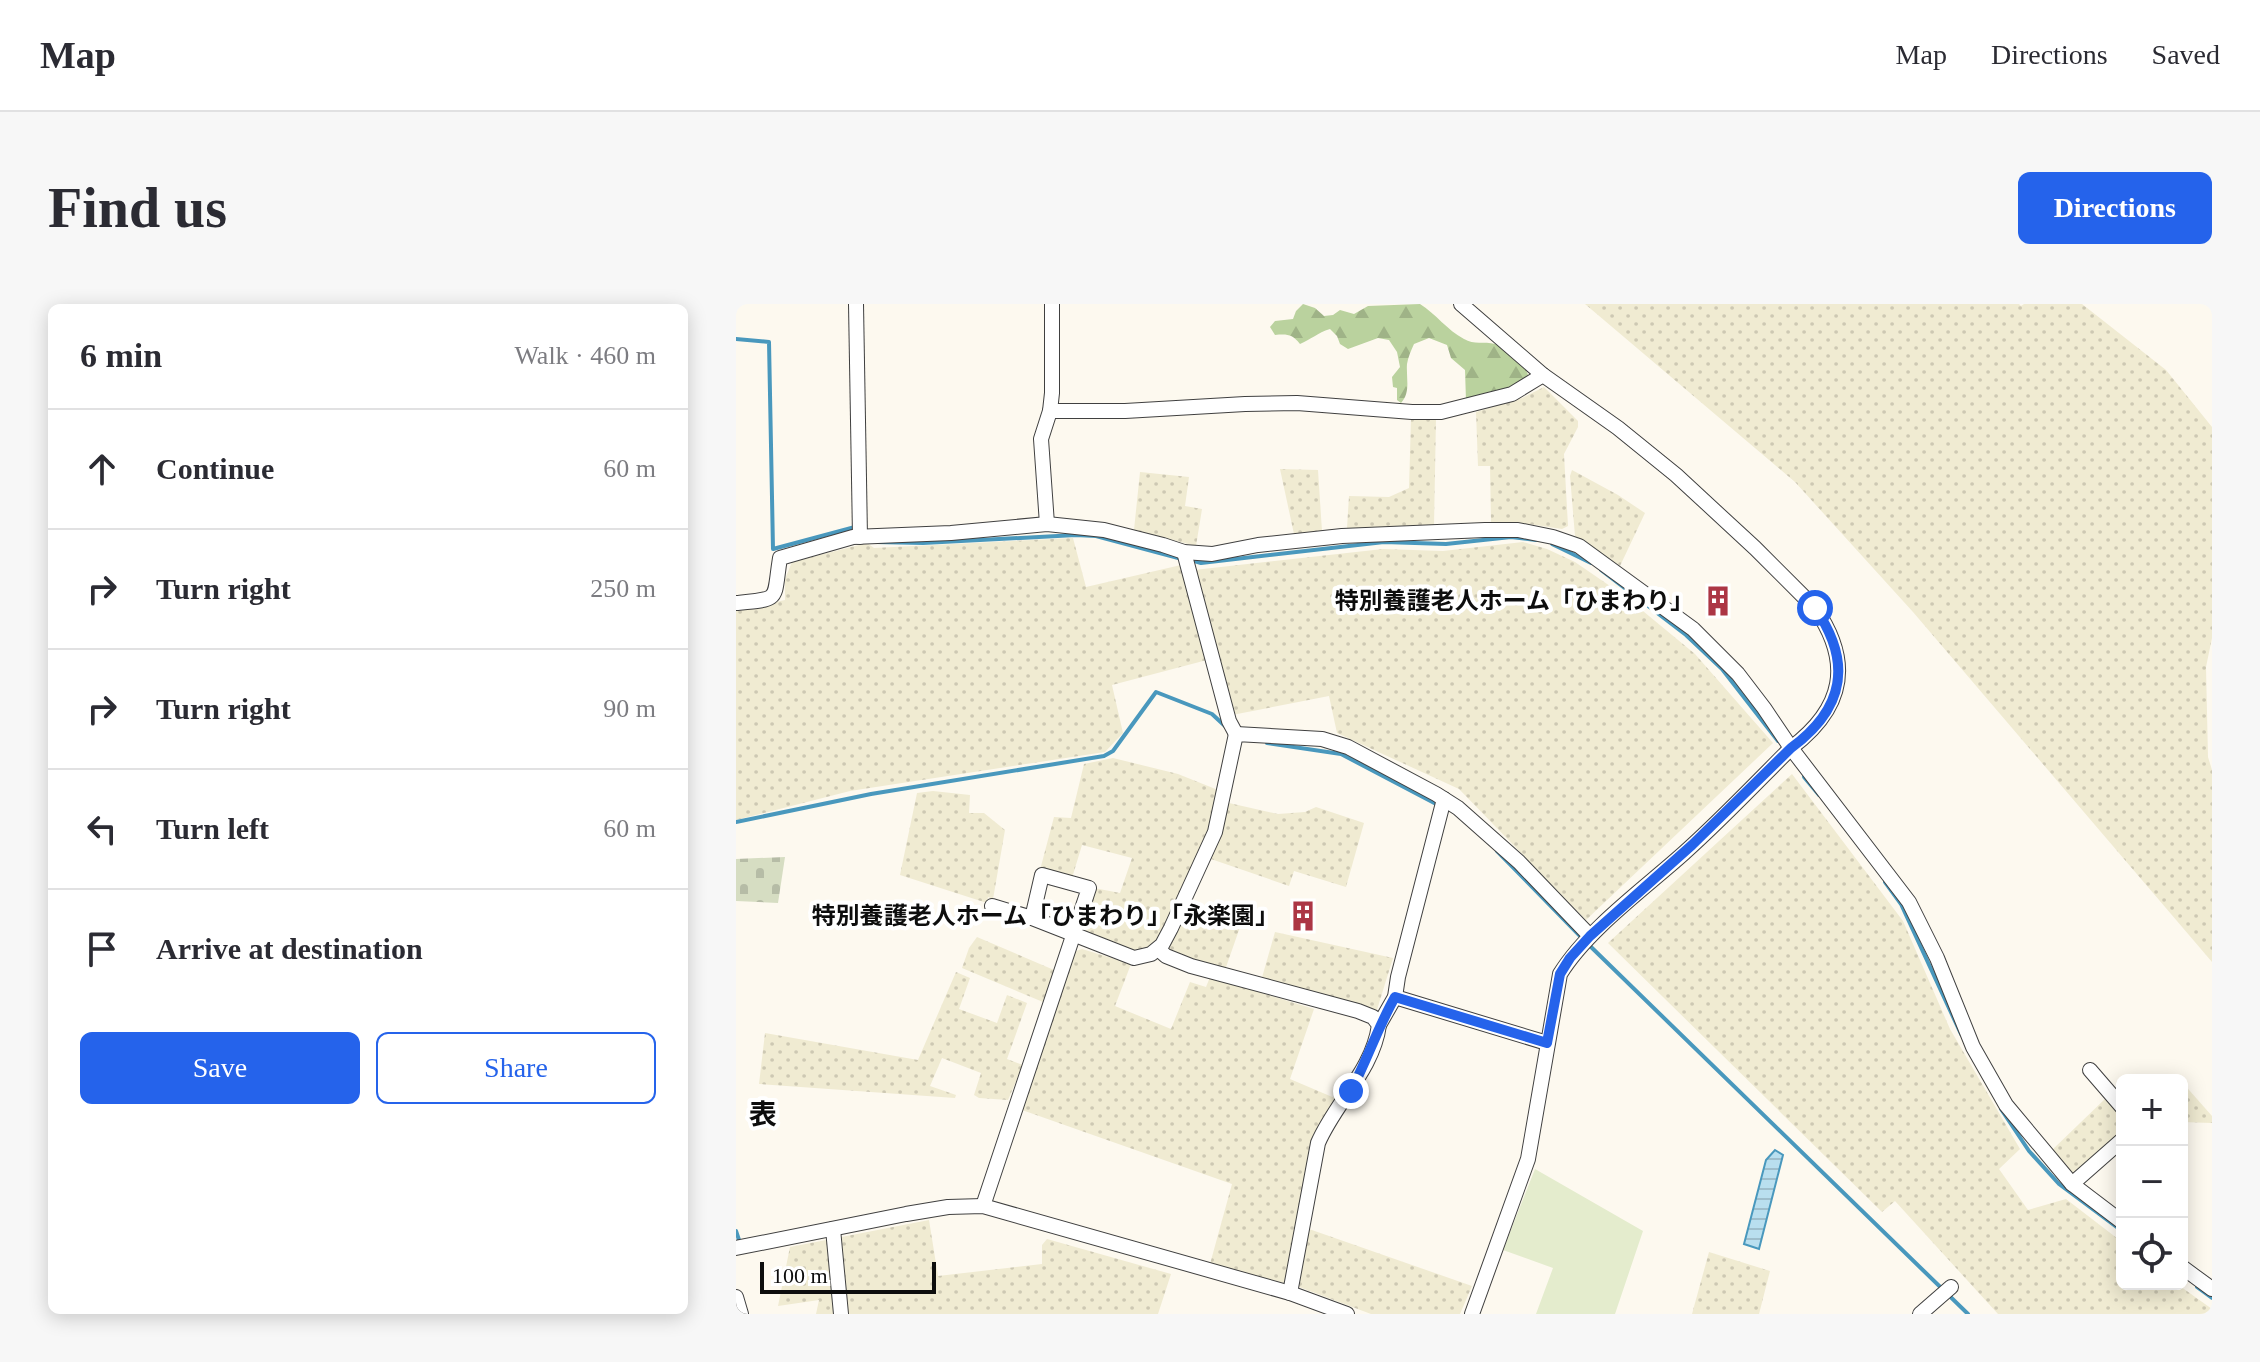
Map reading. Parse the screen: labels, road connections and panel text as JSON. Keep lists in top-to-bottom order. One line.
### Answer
{"districts":["表"],"places":{"building":["特別養護老人ホーム「ひまわり」","特別養護老人ホーム「ひまわり」「永楽園」"]},"scale_bar":"100 m","page":{"header":"Map","nav":["Map","Directions","Saved"],"buttons":["Directions",["Save","Share"]],"title":"Find us","heading":["6 min","Walk · 460 m"],"list":[["Continue","60 m"],["Turn right","250 m"],["Turn right","90 m"],["Turn left","60 m"],"Arrive at destination"],"map_buttons":["+","−"],"scale":"100 m"}}
